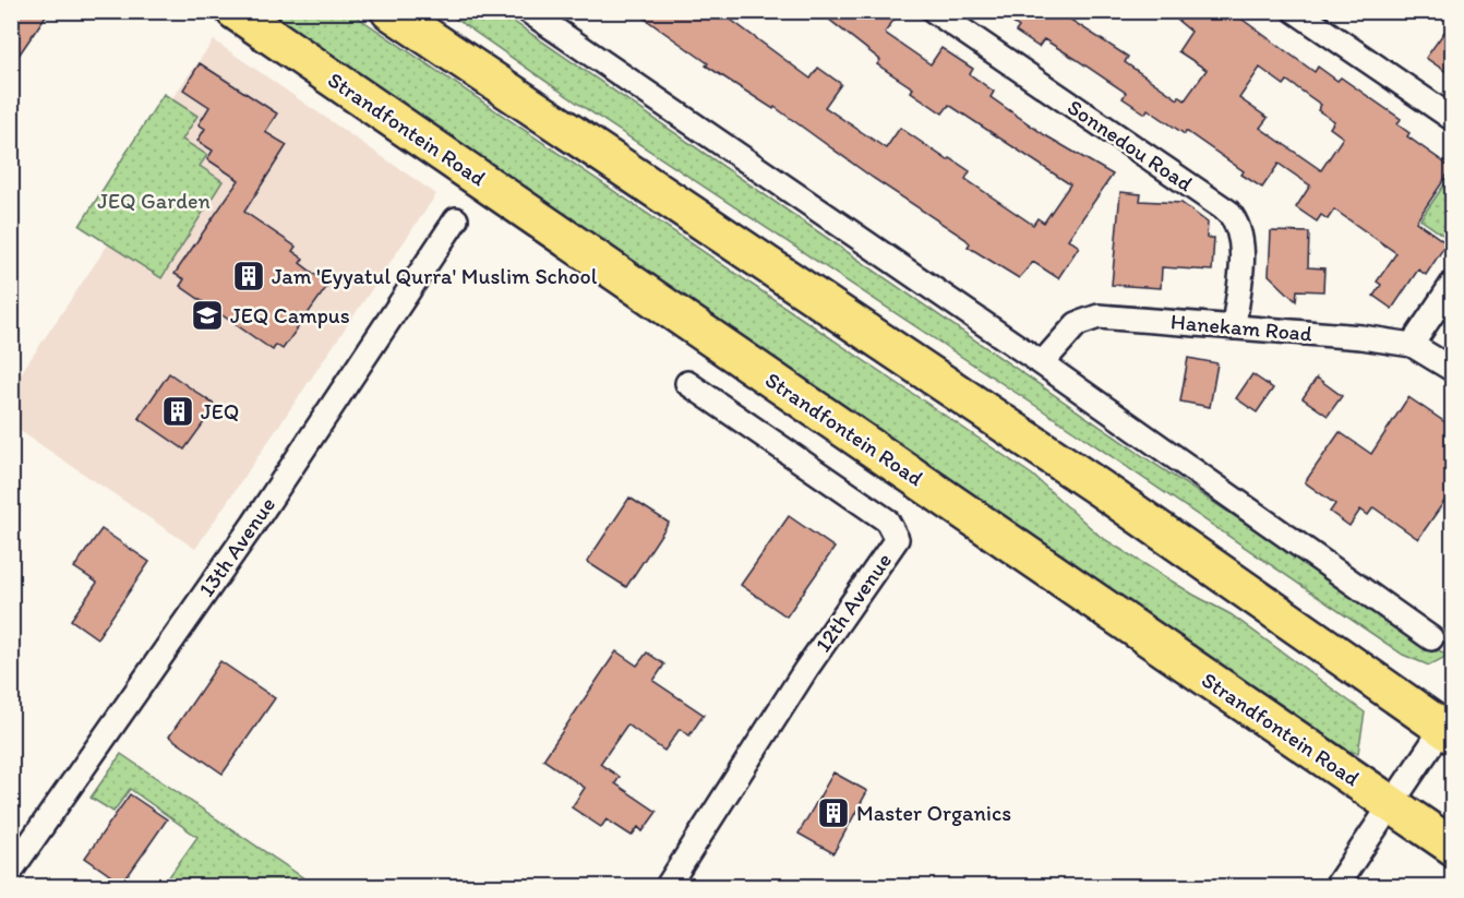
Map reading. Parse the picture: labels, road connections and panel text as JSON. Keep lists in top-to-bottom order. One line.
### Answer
{"streets":{"main road":["Strandfontein Road"],"street":["Sonnedou Road","Hanekam Road","13th Avenue","12th Avenue"]},"crossings":[["Sonnedou Road","Hanekam Road"]],"parks":["JEQ Garden"],"places":{"building":["Jam 'Eyyatul Qurra' Muslim School","JEQ","Master Organics"],"school or university":["JEQ Campus"]}}
